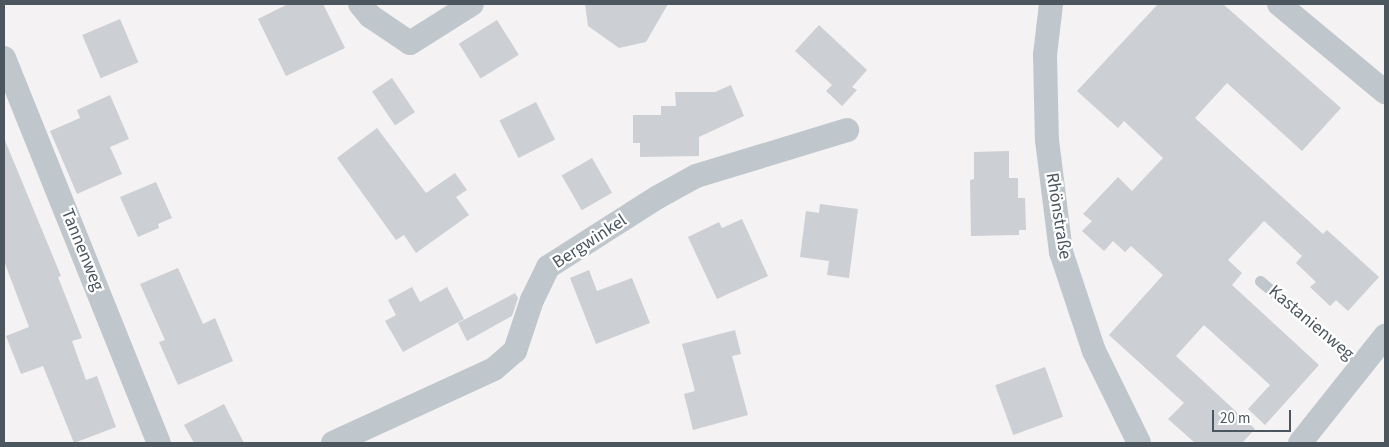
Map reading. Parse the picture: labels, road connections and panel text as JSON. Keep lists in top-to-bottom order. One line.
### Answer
{"streets":{"street":["Rhönstraße","Bergwinkel","Tannenweg","Kastanienweg"]},"scale_bar":"20 m"}
